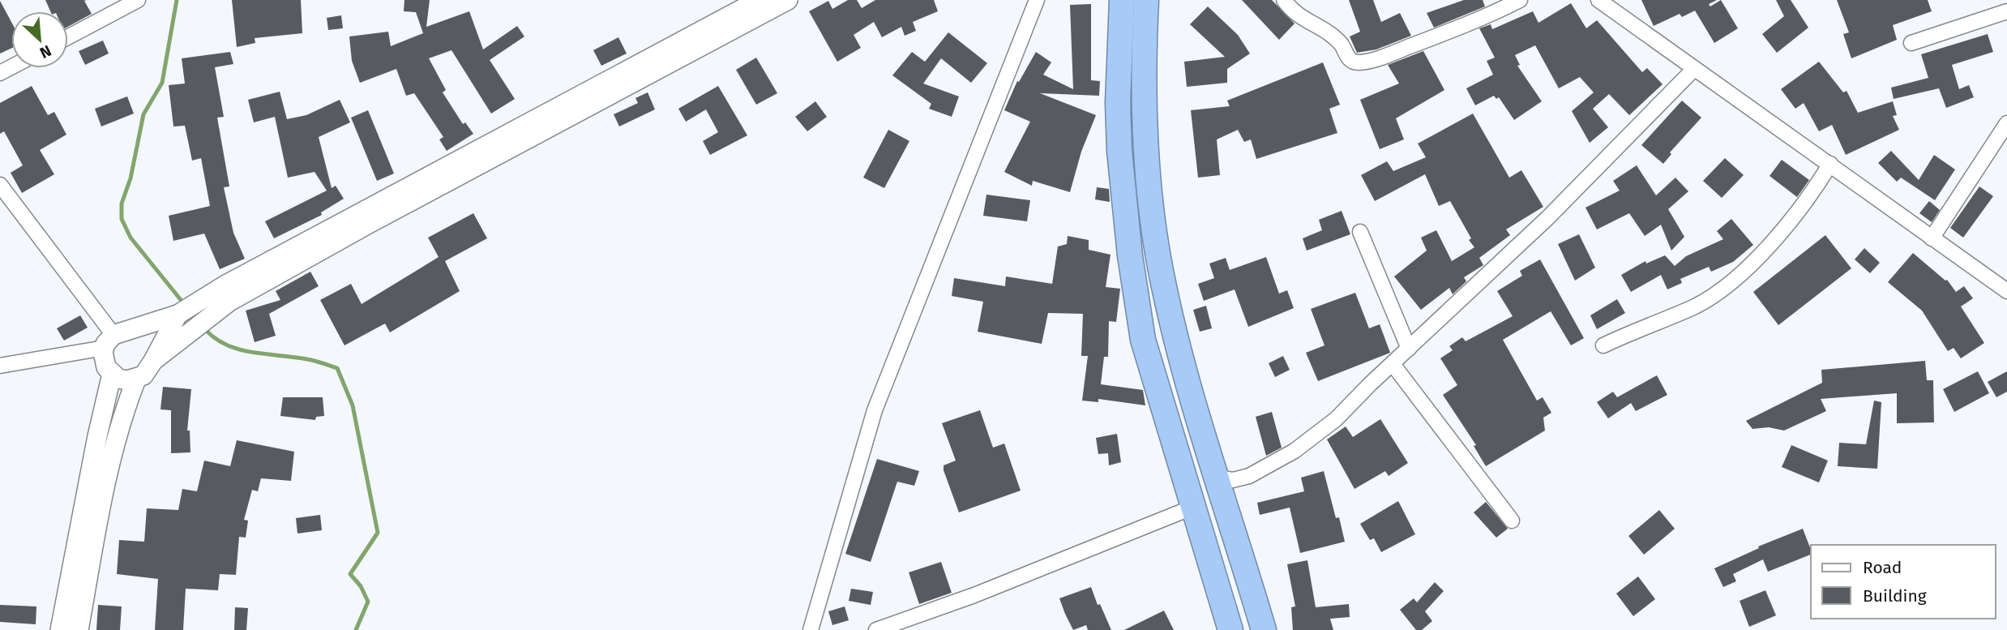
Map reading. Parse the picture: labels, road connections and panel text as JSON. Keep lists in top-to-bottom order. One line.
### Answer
{"legend":["Road","Building"],"north":"bottom right"}
